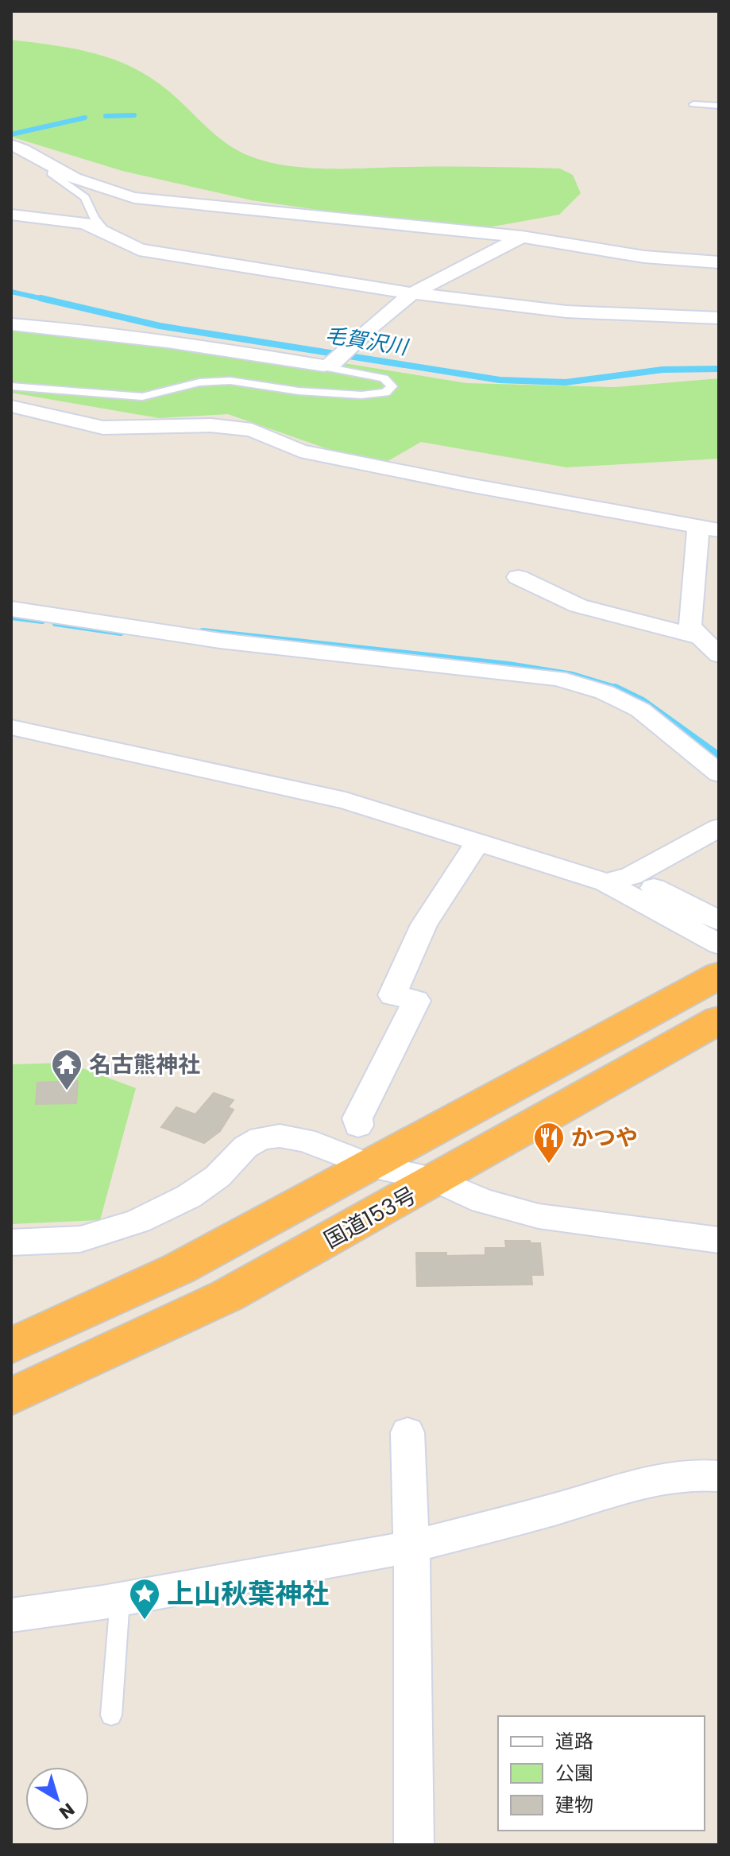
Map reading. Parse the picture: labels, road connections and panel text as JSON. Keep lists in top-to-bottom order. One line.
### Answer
{"streets":{"highway":["国道153号"]},"water":["毛賀沢川"],"places":{"temple":["名古熊神社"],"restaurant":["かつや"],"place":["上山秋葉神社"]},"legend":["道路","公園","建物"],"north":"bottom right"}
